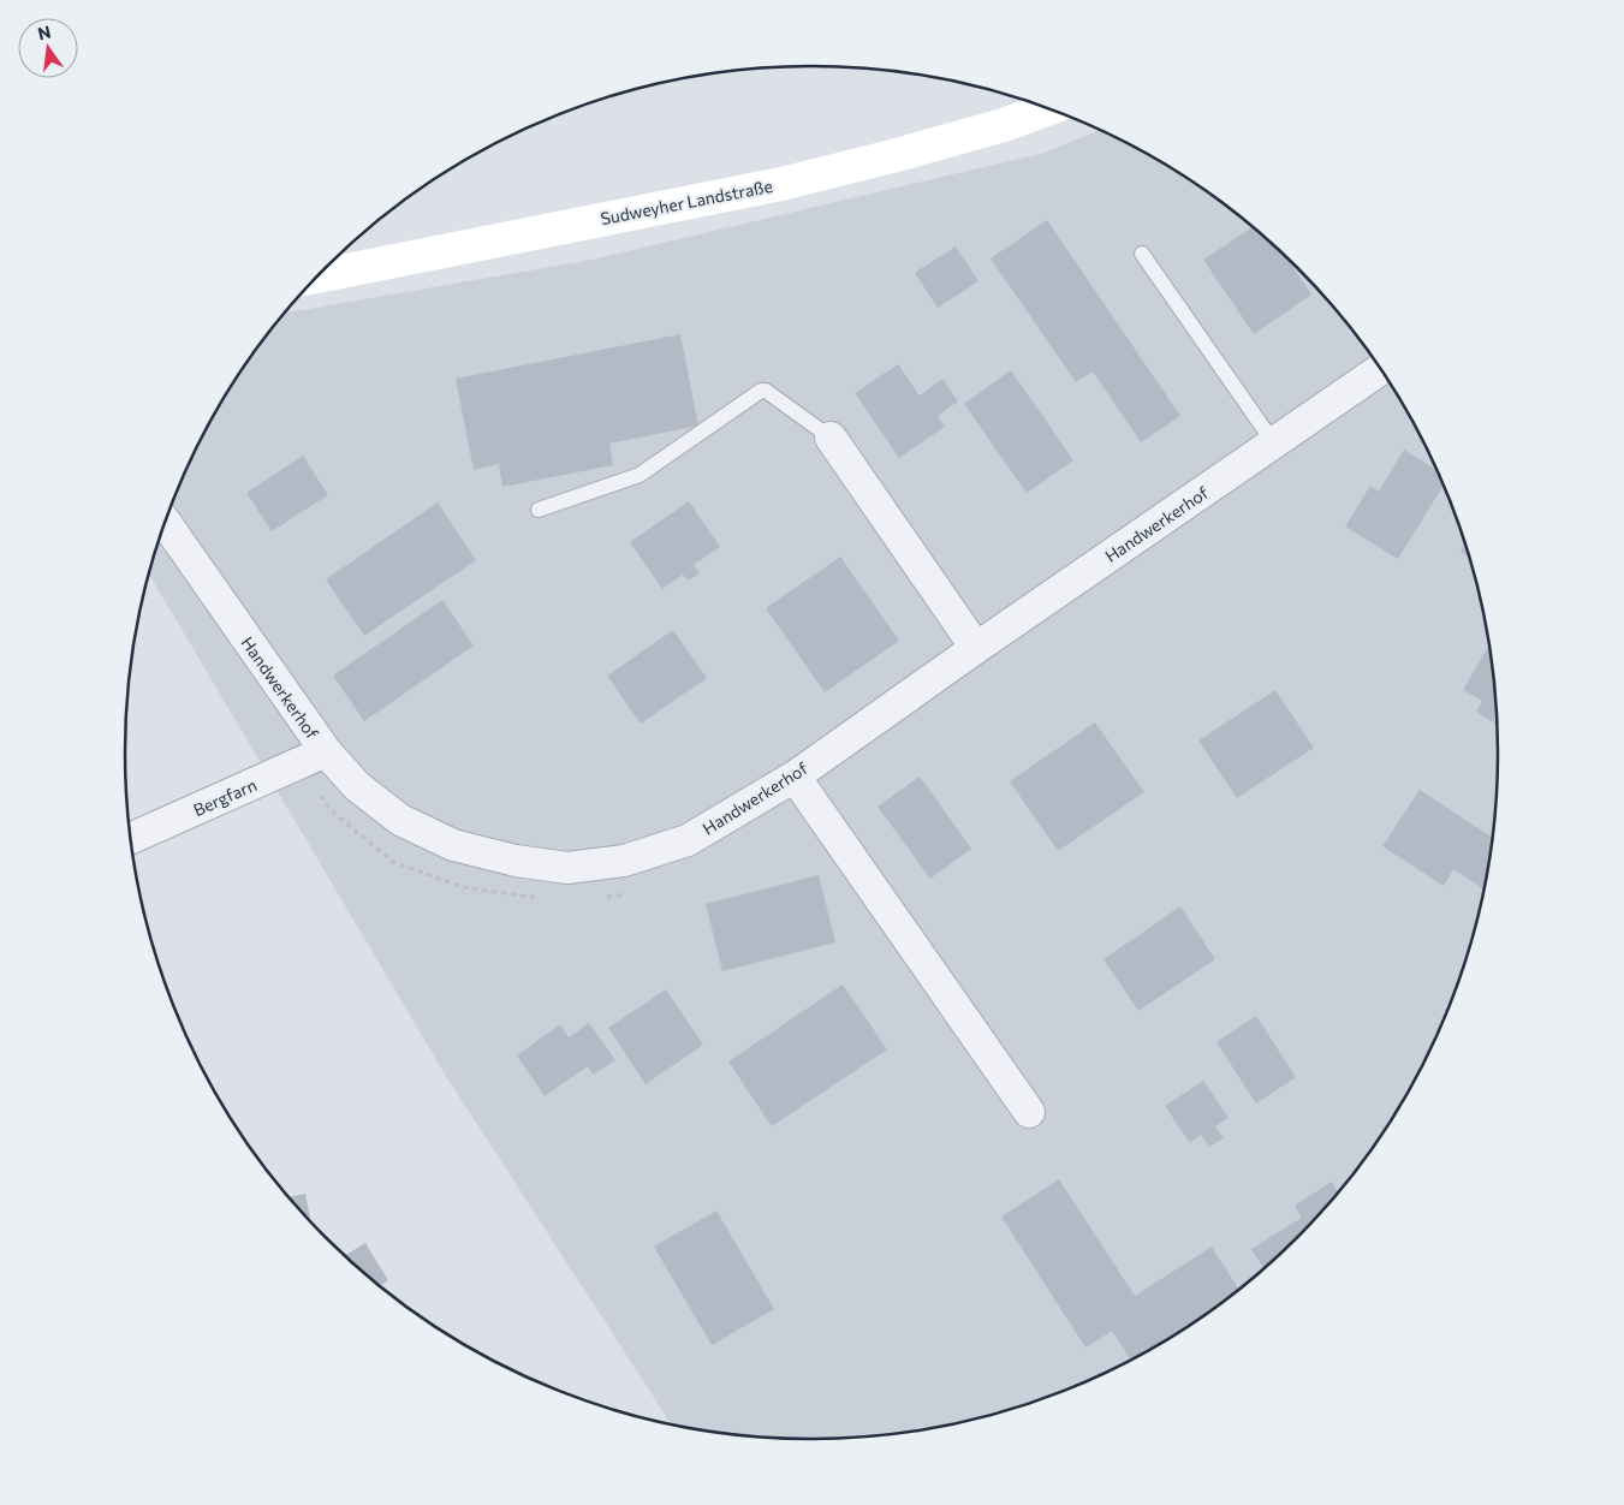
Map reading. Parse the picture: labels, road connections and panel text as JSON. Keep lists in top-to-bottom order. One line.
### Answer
{"streets":{"main road":["Sudweyher Landstraße"],"street":["Handwerkerhof","Bergfarn"]},"crossings":[["Handwerkerhof","Bergfarn"]],"north":"top"}
